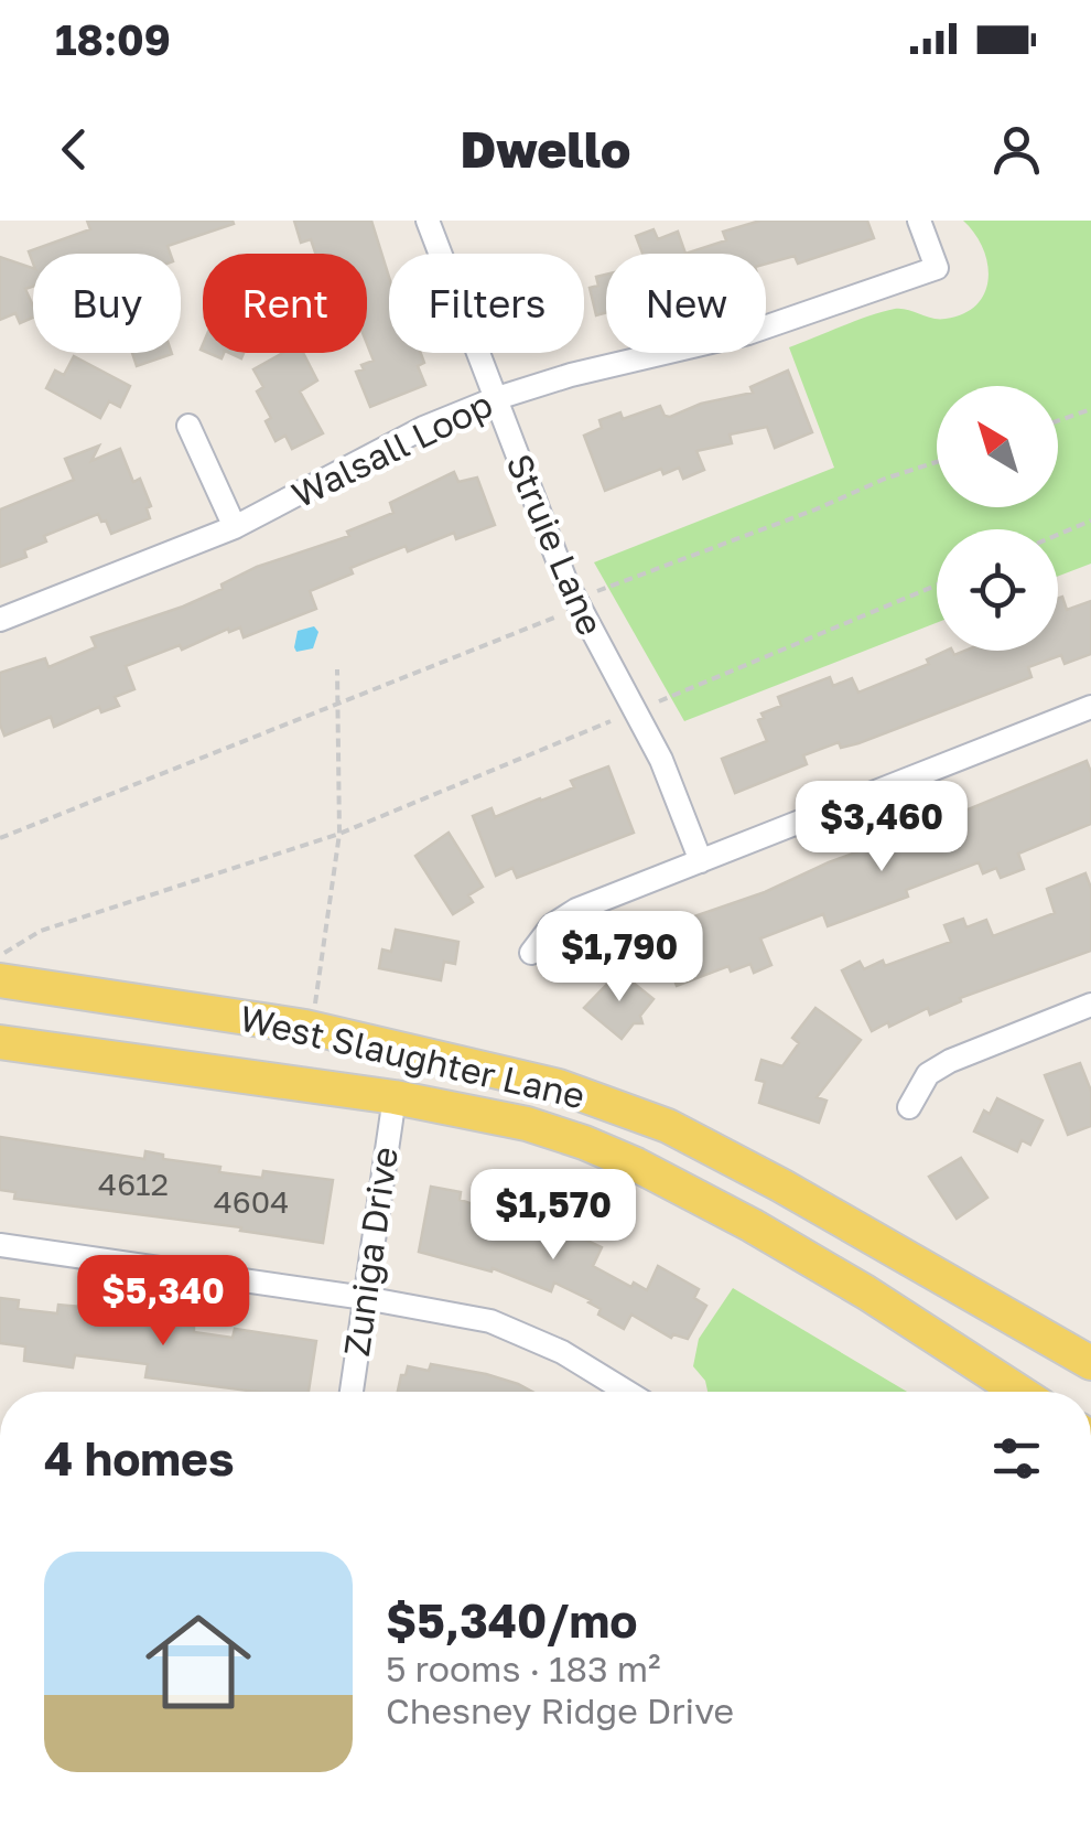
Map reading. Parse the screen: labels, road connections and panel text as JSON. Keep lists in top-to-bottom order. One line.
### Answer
{"streets":{"main road":["West Slaughter Lane"],"street":["Walsall Loop","Struie Lane","Zuniga Drive"]},"crossings":[["Walsall Loop","Struie Lane"],["West Slaughter Lane","Zuniga Drive"]],"house_numbers":["4612","4604"],"north":"top left","page":{"status":"18:09","header":"Dwello","chip":["Buy","Rent","Filters","New"],"price":["$3,460","$1,790","$1,570","$5,340"],"heading":"4 homes","list":[{"name":"$5,340/mo","note":"5 rooms · 183 m² · Chesney Ridge Drive"}]}}
